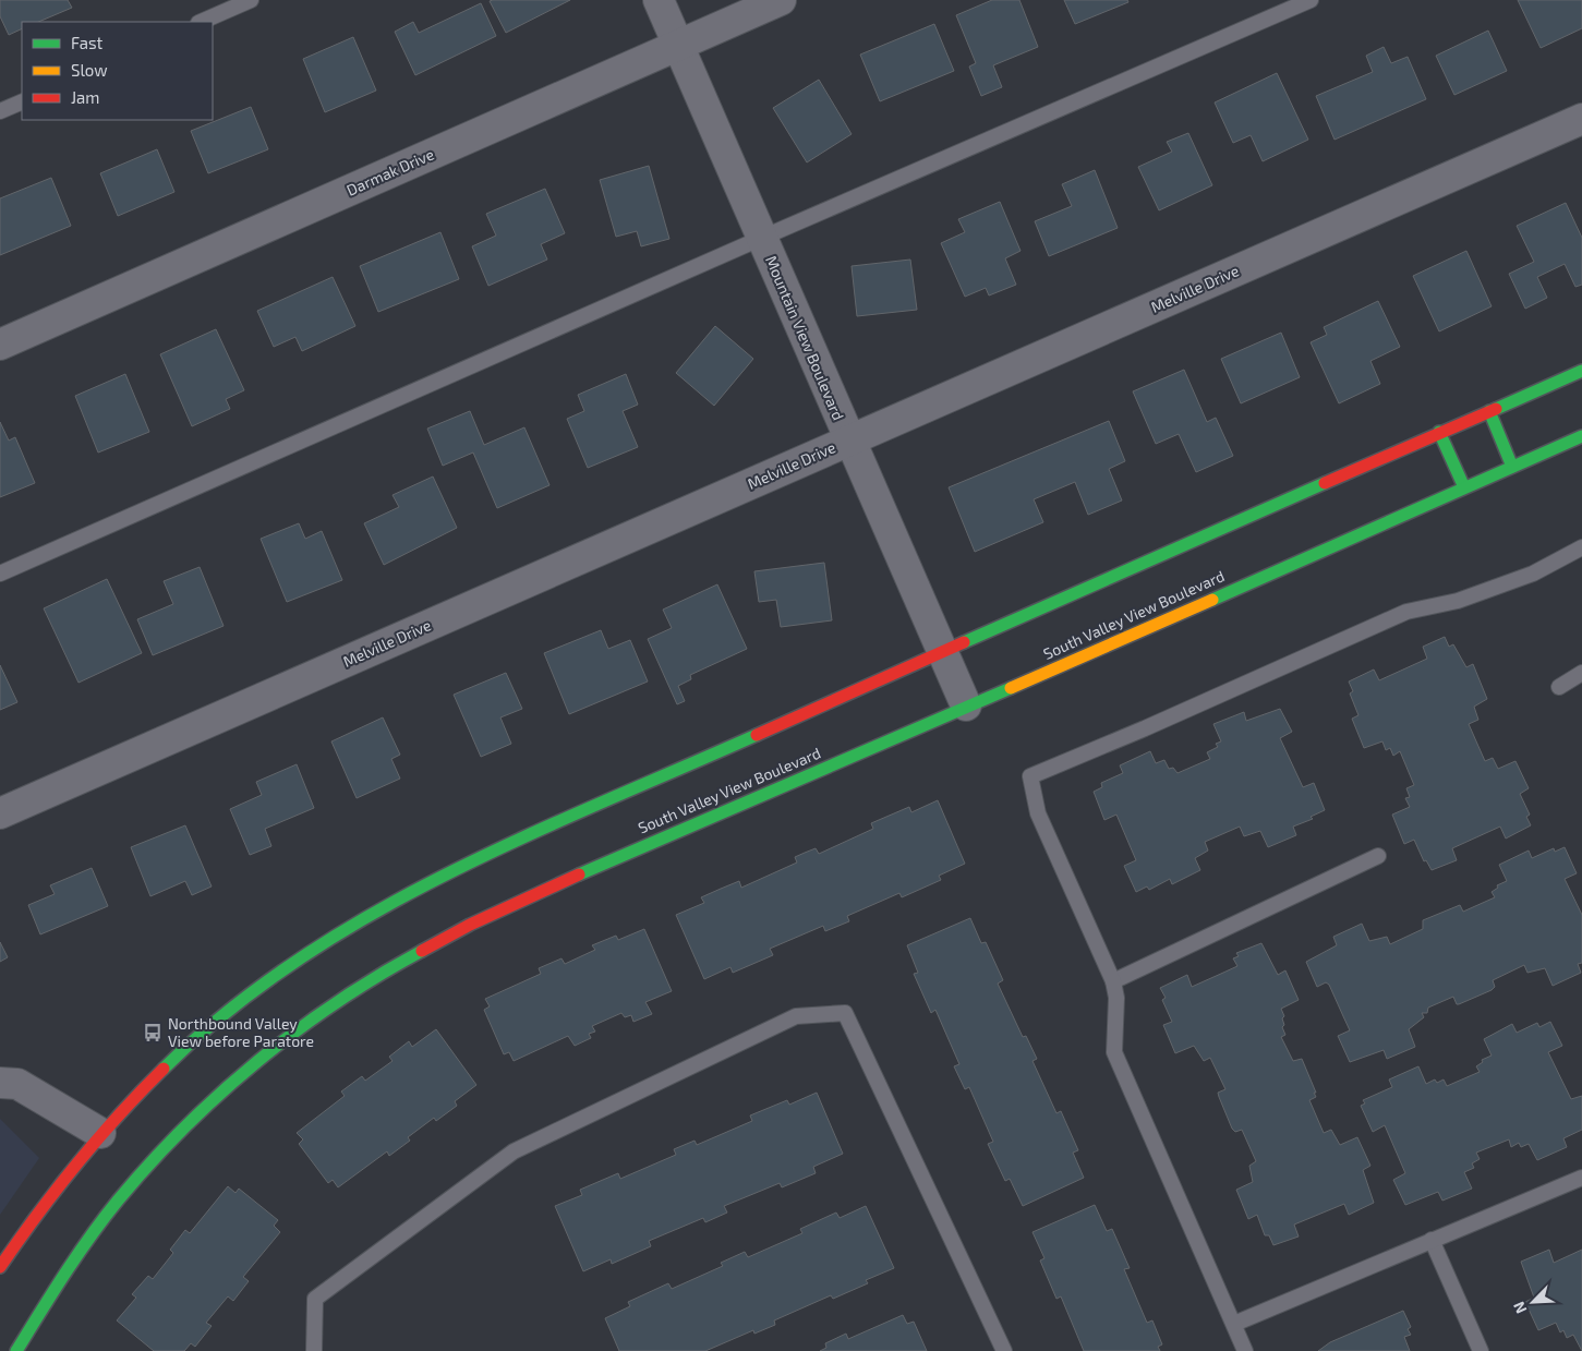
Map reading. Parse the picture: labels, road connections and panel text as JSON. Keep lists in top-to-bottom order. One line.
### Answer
{"streets":{"main road":["South Valley View Boulevard"],"street":["Darmak Drive","Melville Drive","Mountain View Boulevard"]},"crossings":[["Darmak Drive","Mountain View Boulevard"],["Melville Drive","Mountain View Boulevard"],["Mountain View Boulevard","South Valley View Boulevard"]],"places":{"bus stop":["Northbound Valley View before Paratore"]},"legend":["Fast","Slow","Jam"],"north":"bottom left"}
